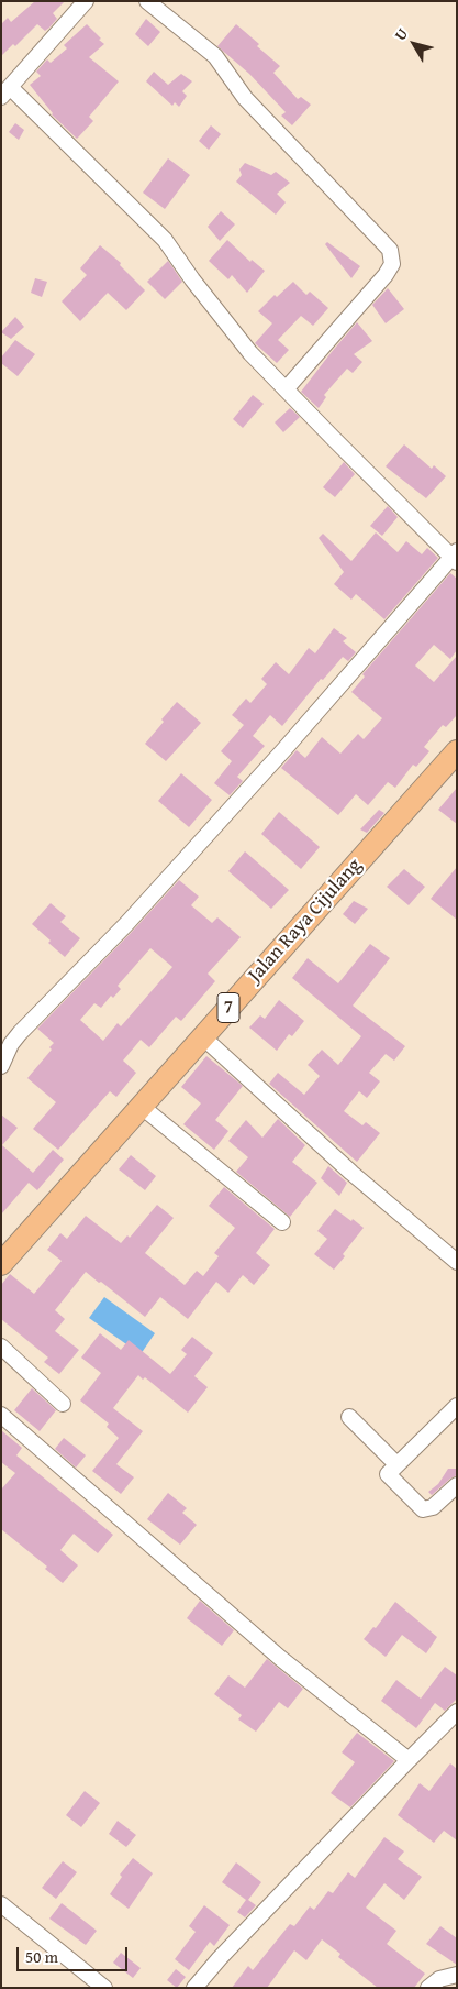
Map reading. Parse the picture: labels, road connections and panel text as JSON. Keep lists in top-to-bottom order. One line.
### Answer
{"streets":{"highway":["Jalan Raya Cijulang","7"]},"scale_bar":"50 m","north":"top left"}
